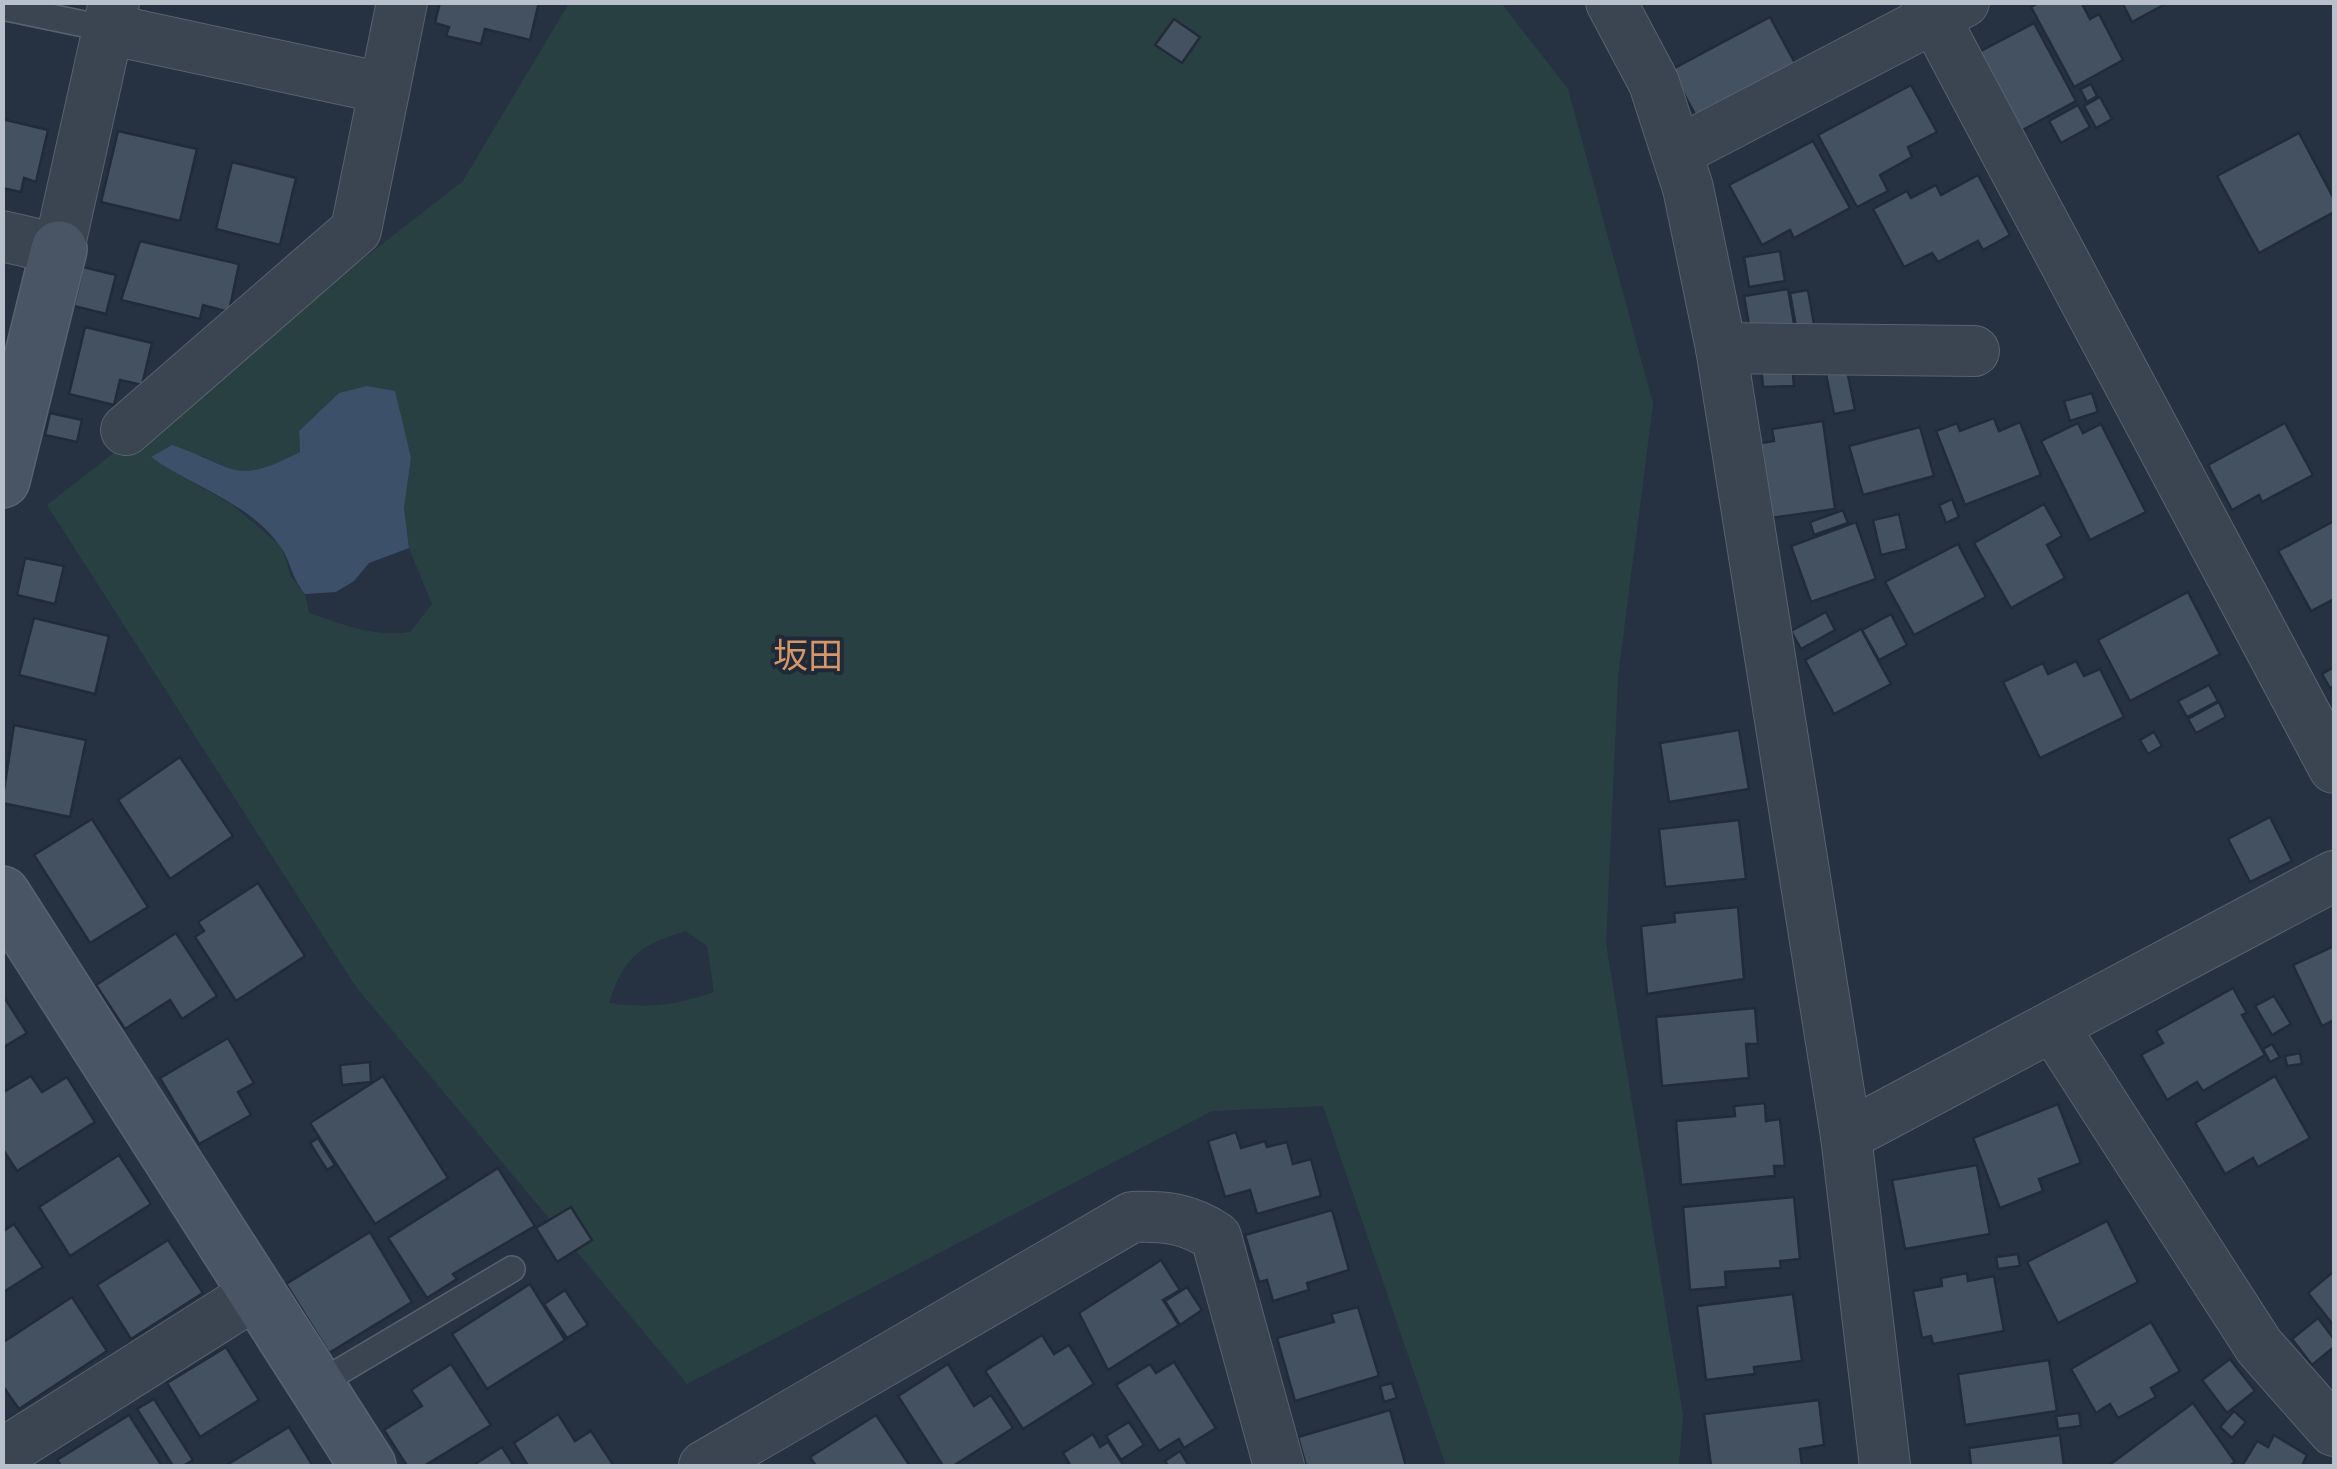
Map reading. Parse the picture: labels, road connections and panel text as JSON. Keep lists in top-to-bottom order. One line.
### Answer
{"districts":["坂田"]}
